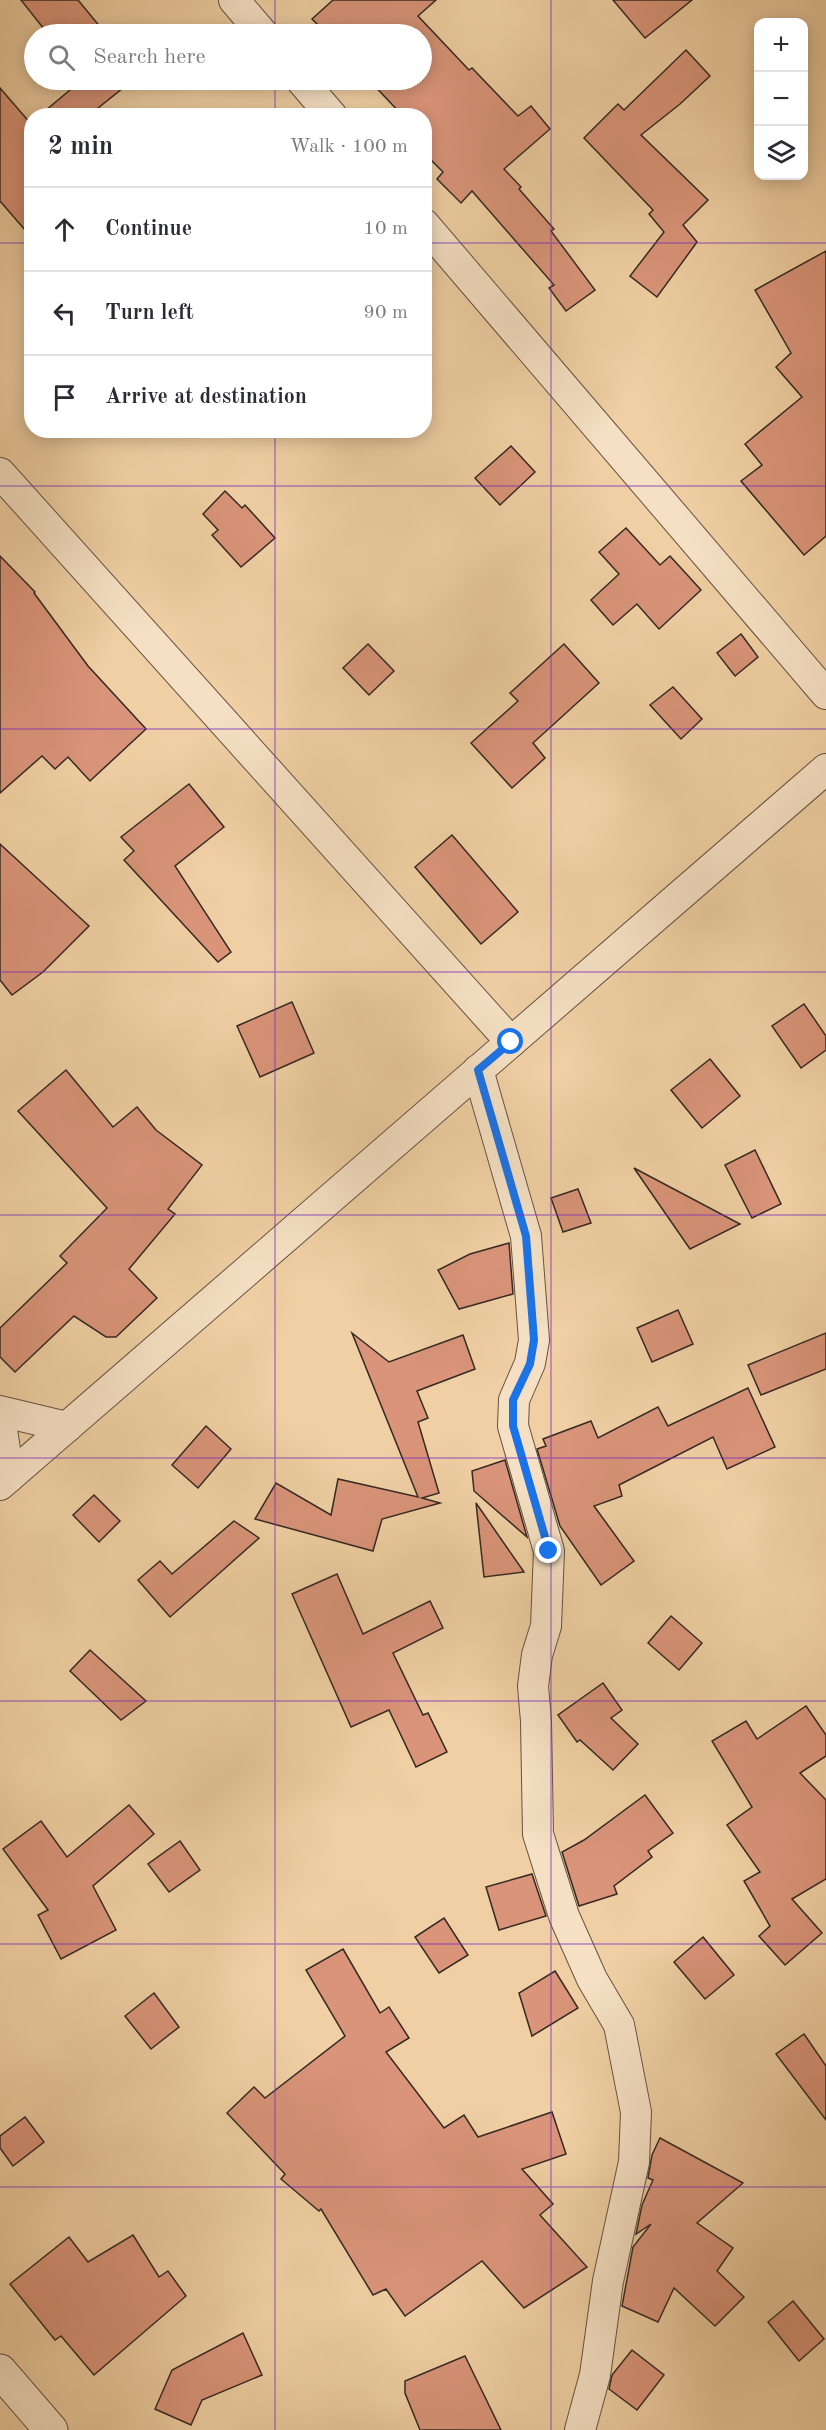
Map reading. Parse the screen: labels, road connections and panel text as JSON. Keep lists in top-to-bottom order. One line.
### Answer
{"page":{"map_buttons":["+","−"],"search":"Search here","heading":["2 min","Walk · 100 m"],"list":[["Continue","10 m"],["Turn left","90 m"],"Arrive at destination"]}}
